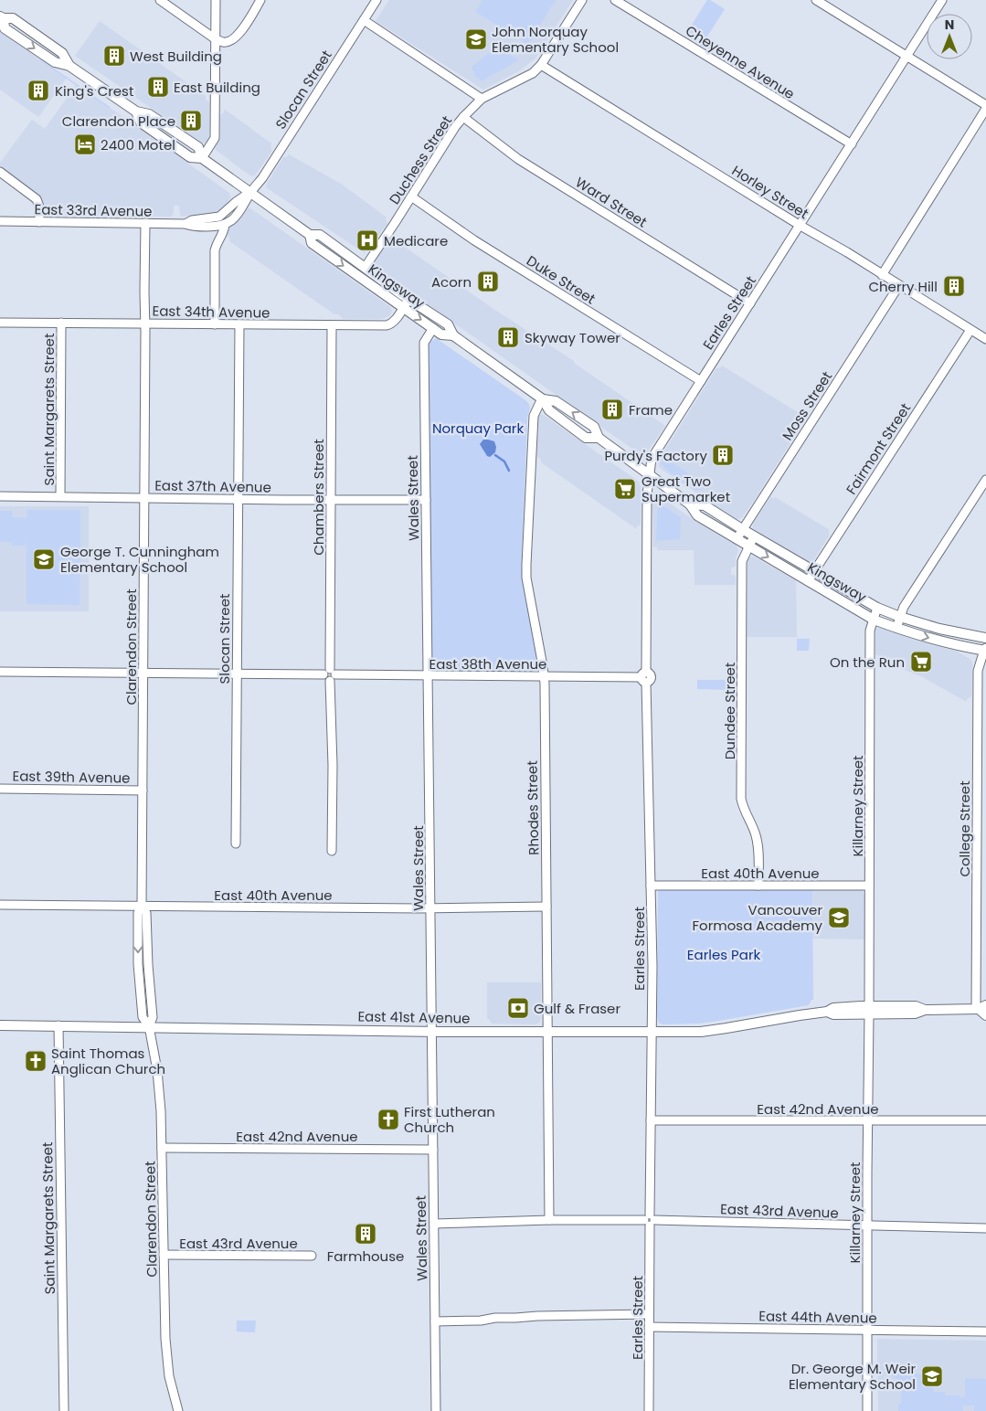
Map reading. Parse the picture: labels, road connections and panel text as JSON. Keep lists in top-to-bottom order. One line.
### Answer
{"streets":{"main road":["Kingsway","East 41st Avenue"],"street":["Cheyenne Avenue","Slocan Street","Duchess Street","Horley Street","Ward Street","East 33rd Avenue","Duke Street","East 34th Avenue","Earles Street","Moss Street","Saint Margarets Street","Fairmont Street","East 37th Avenue","Chambers Street","Wales Street","Clarendon Street","East 38th Avenue","Dundee Street","East 39th Avenue","Killarney Street","Rhodes Street","College Street","East 40th Avenue","East 42nd Avenue","East 43rd Avenue","East 44th Avenue"]},"crossings":[["Cheyenne Avenue","Earles Street"],["Slocan Street","East 33rd Avenue"],["Slocan Street","Kingsway"],["Slocan Street","East 34th Avenue"],["Slocan Street","East 37th Avenue"],["Slocan Street","East 38th Avenue"],["Duchess Street","Horley Street"],["Duchess Street","Ward Street"],["Duchess Street","Duke Street"],["Duchess Street","Kingsway"],["Horley Street","Earles Street"],["Horley Street","Moss Street"],["Horley Street","Fairmont Street"],["Ward Street","Earles Street"],["East 33rd Avenue","Clarendon Street"],["Duke Street","Earles Street"],["Kingsway","East 34th Avenue"],["Kingsway","Earles Street"],["Kingsway","Moss Street"],["Kingsway","Fairmont Street"],["Kingsway","Wales Street"],["Kingsway","Dundee Street"],["Kingsway","Killarney Street"],["Kingsway","Rhodes Street"],["Kingsway","College Street"],["East 34th Avenue","Saint Margarets Street"],["East 34th Avenue","Chambers Street"],["East 34th Avenue","Clarendon Street"],["Earles Street","East 38th Avenue"],["Earles Street","East 40th Avenue"],["Earles Street","East 41st Avenue"],["Earles Street","East 42nd Avenue"],["Earles Street","East 43rd Avenue"],["Earles Street","East 44th Avenue"],["Saint Margarets Street","East 37th Avenue"],["Saint Margarets Street","East 41st Avenue"],["East 37th Avenue","Chambers Street"],["East 37th Avenue","Wales Street"],["East 37th Avenue","Clarendon Street"],["Chambers Street","East 38th Avenue"],["Wales Street","East 38th Avenue"],["Wales Street","East 40th Avenue"],["Wales Street","East 41st Avenue"],["Wales Street","East 42nd Avenue"],["Wales Street","East 43rd Avenue"],["Clarendon Street","East 38th Avenue"],["Clarendon Street","East 39th Avenue"],["Clarendon Street","East 40th Avenue"],["Clarendon Street","East 41st Avenue"],["Clarendon Street","East 42nd Avenue"],["Clarendon Street","East 43rd Avenue"],["East 38th Avenue","Rhodes Street"],["Dundee Street","East 40th Avenue"],["Killarney Street","East 40th Avenue"],["Killarney Street","East 41st Avenue"],["Killarney Street","East 42nd Avenue"],["Killarney Street","East 43rd Avenue"],["Killarney Street","East 44th Avenue"],["Rhodes Street","East 40th Avenue"],["Rhodes Street","East 41st Avenue"],["Rhodes Street","East 43rd Avenue"],["College Street","East 41st Avenue"]],"parks":["Norquay Park","Earles Park"],"places":{"school or university":["John Norquay Elementary School","George T. Cunningham Elementary School","Vancouver Formosa Academy","Dr. George M. Weir Elementary School"],"building":["West Building","East Building","King's Crest","Clarendon Place","Acorn","Cherry Hill","Skyway Tower","Frame","Purdy's Factory","Farmhouse"],"hotel":["2400 Motel"],"hospital":["Medicare"],"supermarket":["Great Two Supermarket","On the Run"],"bank":["Gulf & Fraser"],"church":["Saint Thomas Anglican Church","First Lutheran Church"]},"north":"top"}
